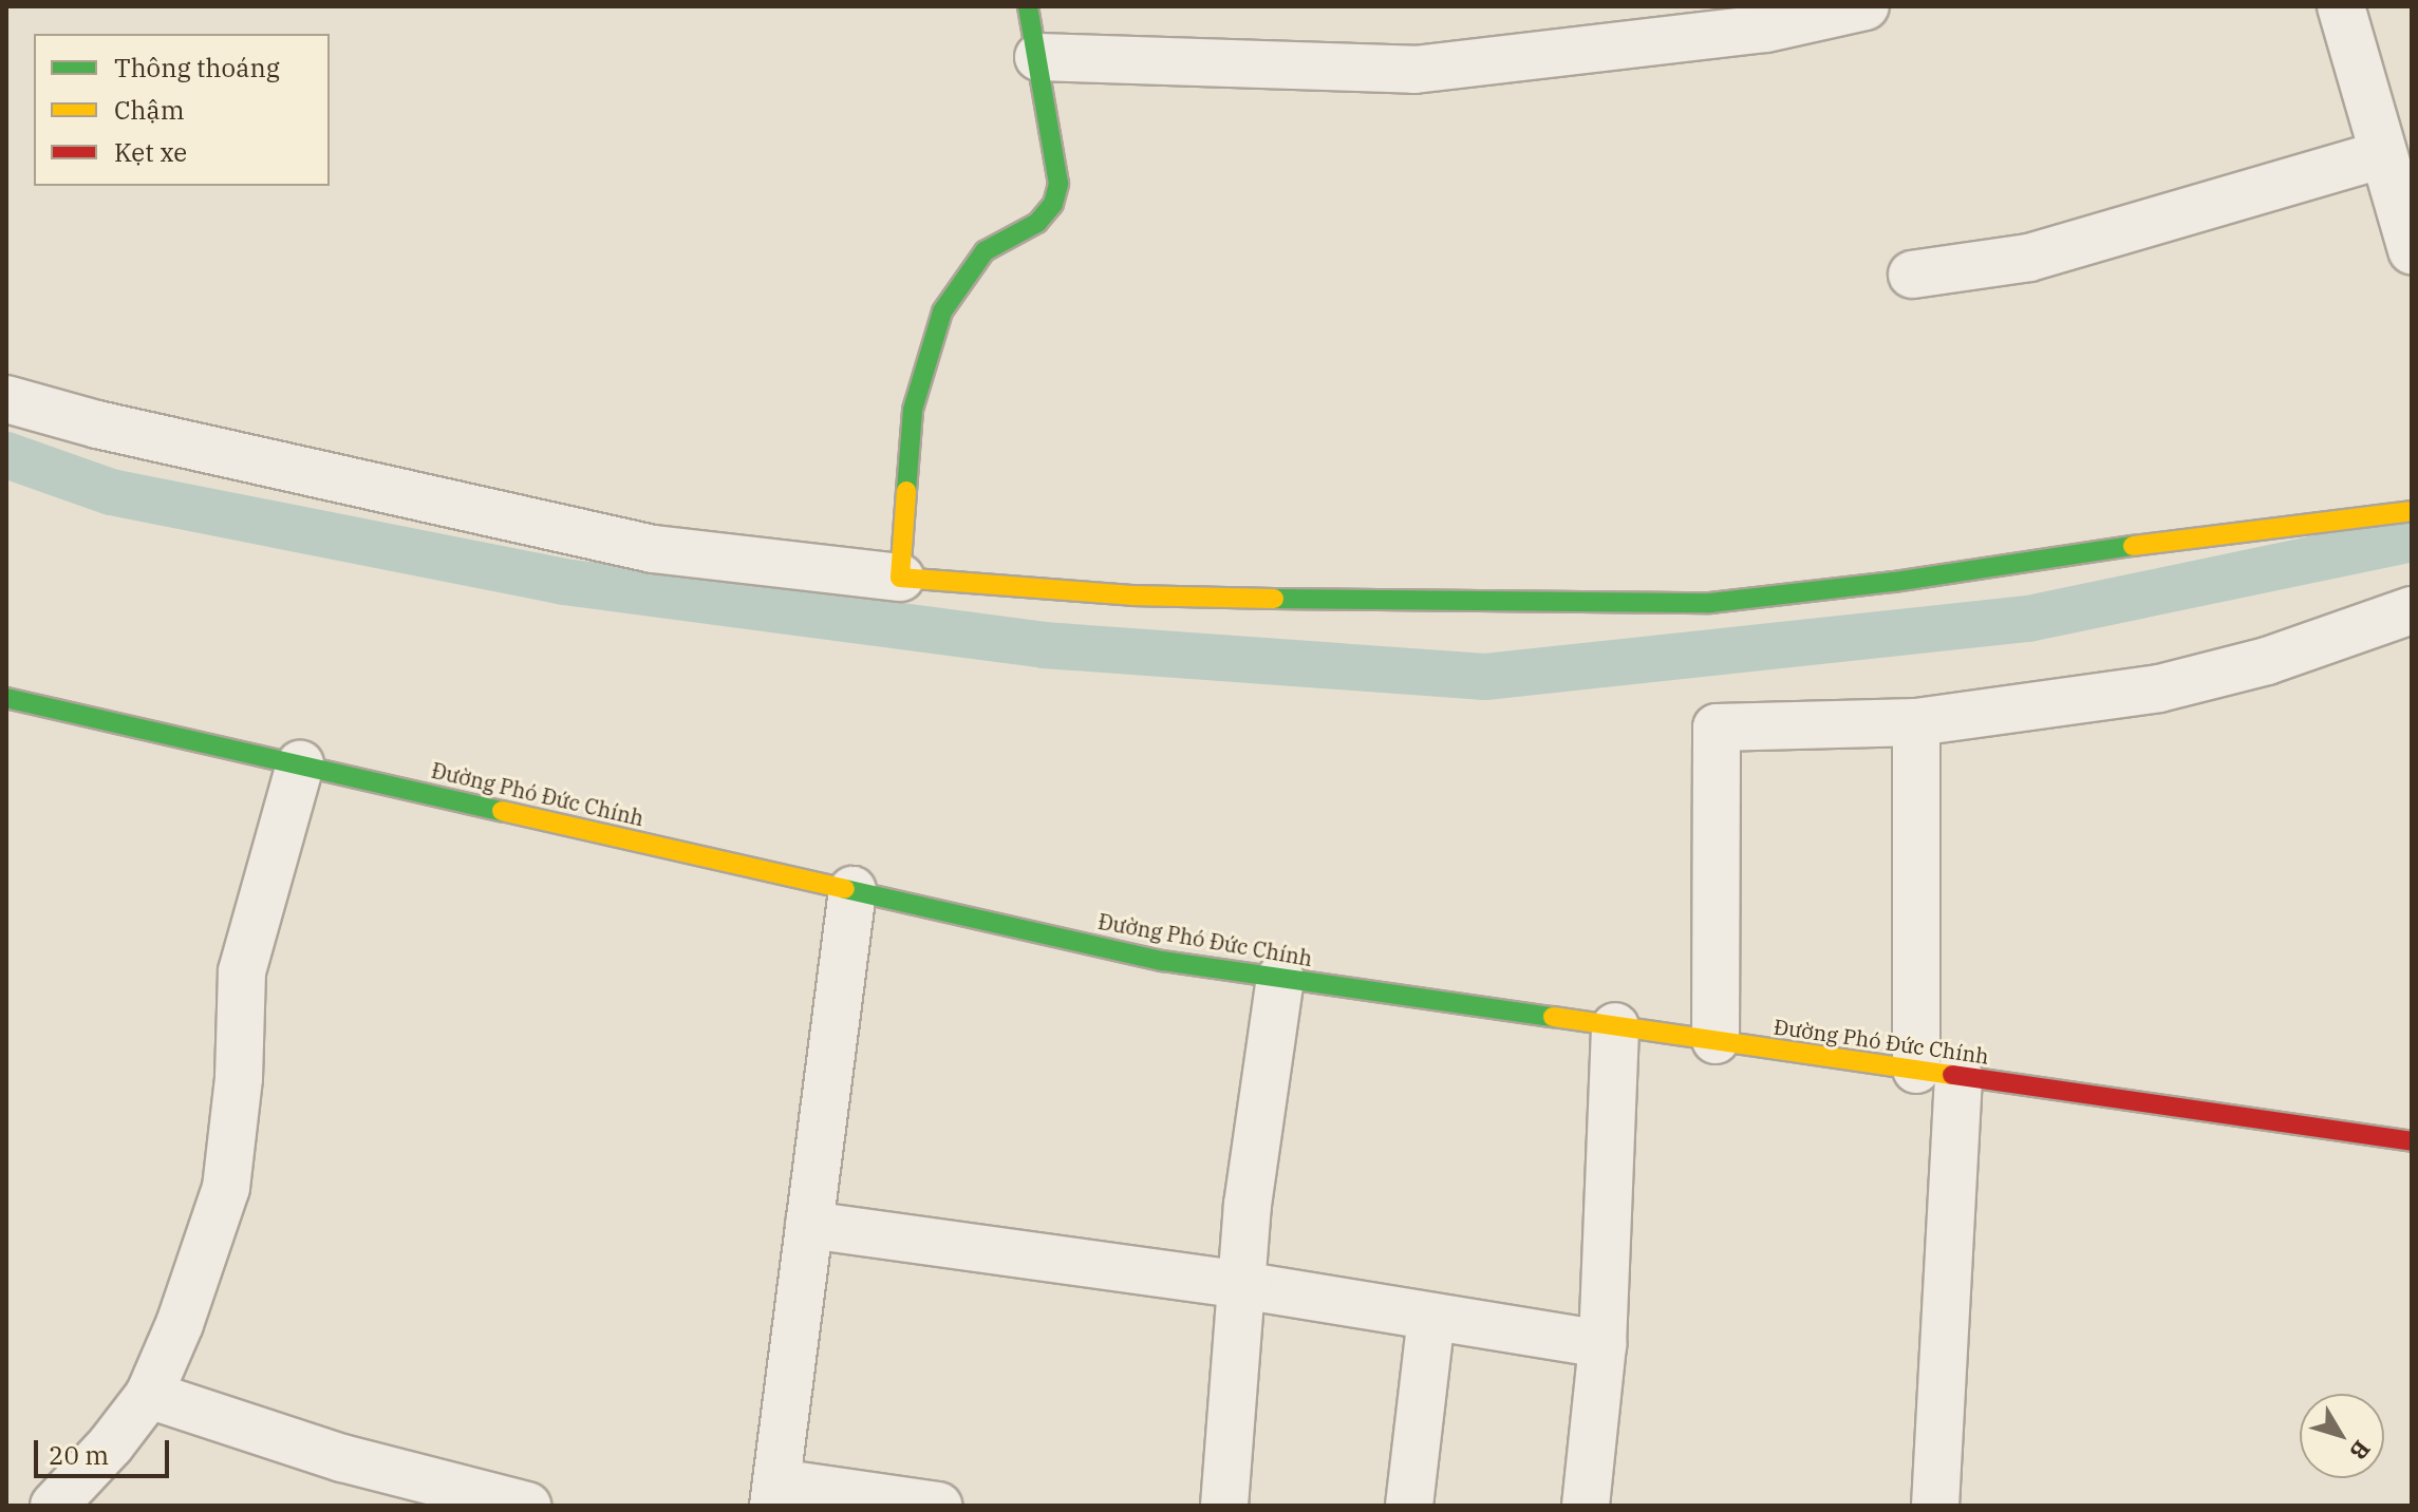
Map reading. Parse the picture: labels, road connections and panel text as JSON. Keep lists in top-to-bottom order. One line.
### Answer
{"streets":{"main road":["Đường Phó Đức Chính"]},"legend":["Thông thoáng","Chậm","Kẹt xe"],"scale_bar":"20 m","north":"bottom right"}
